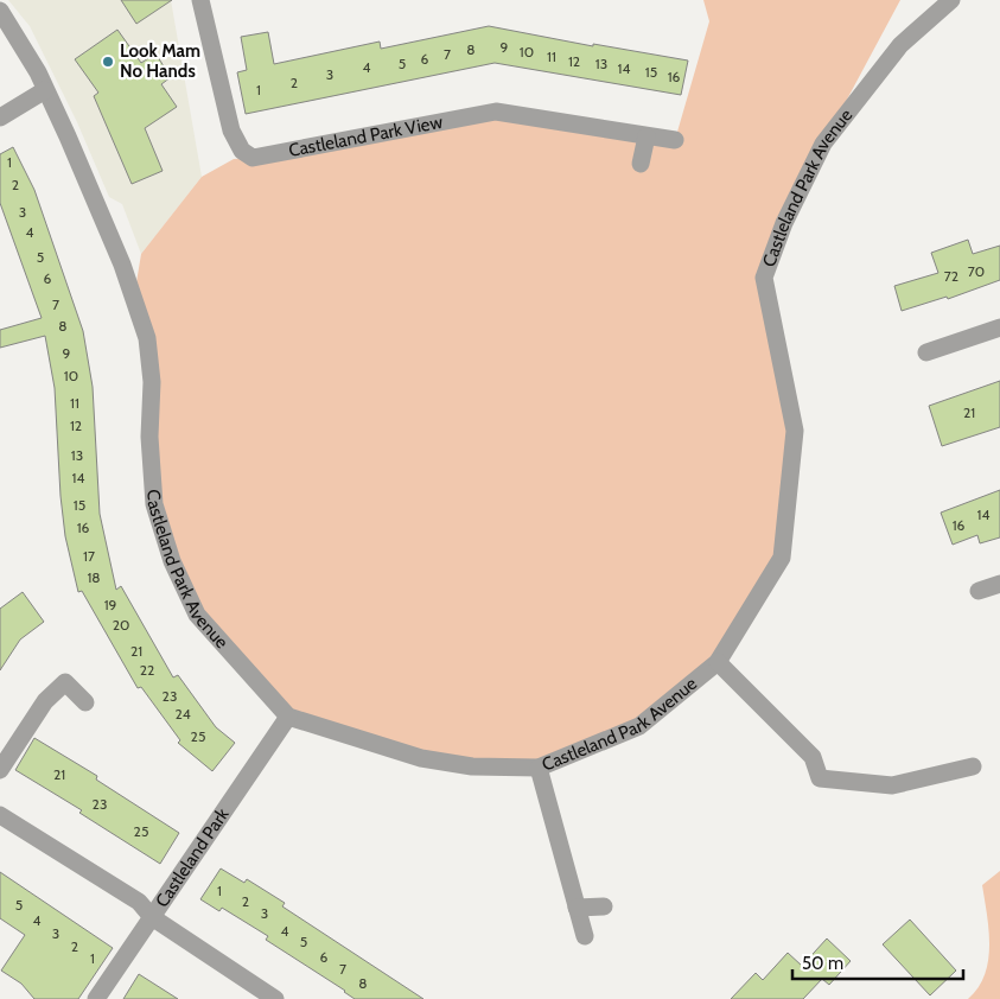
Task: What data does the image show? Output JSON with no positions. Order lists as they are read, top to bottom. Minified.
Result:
{"streets":{"street":["Castleland Park View","Castleland Park Avenue","Castleland Park"]},"crossings":[["Castleland Park Avenue","Castleland Park"]],"places":["Look Mam No Hands"],"house_numbers":["9","8","10","7","11","6","12","5","13","4","14","15","3","16","2","1","1","2","3","4","5","70","72","6","7","8","9","10","11","21","12","13","14","15","14","16","16","17","18","19","20","21","22","23","24","25","21","23","25","1","2","5","3","4","4","3","5","2","6","1","7","8"],"scale_bar":"50 m"}
